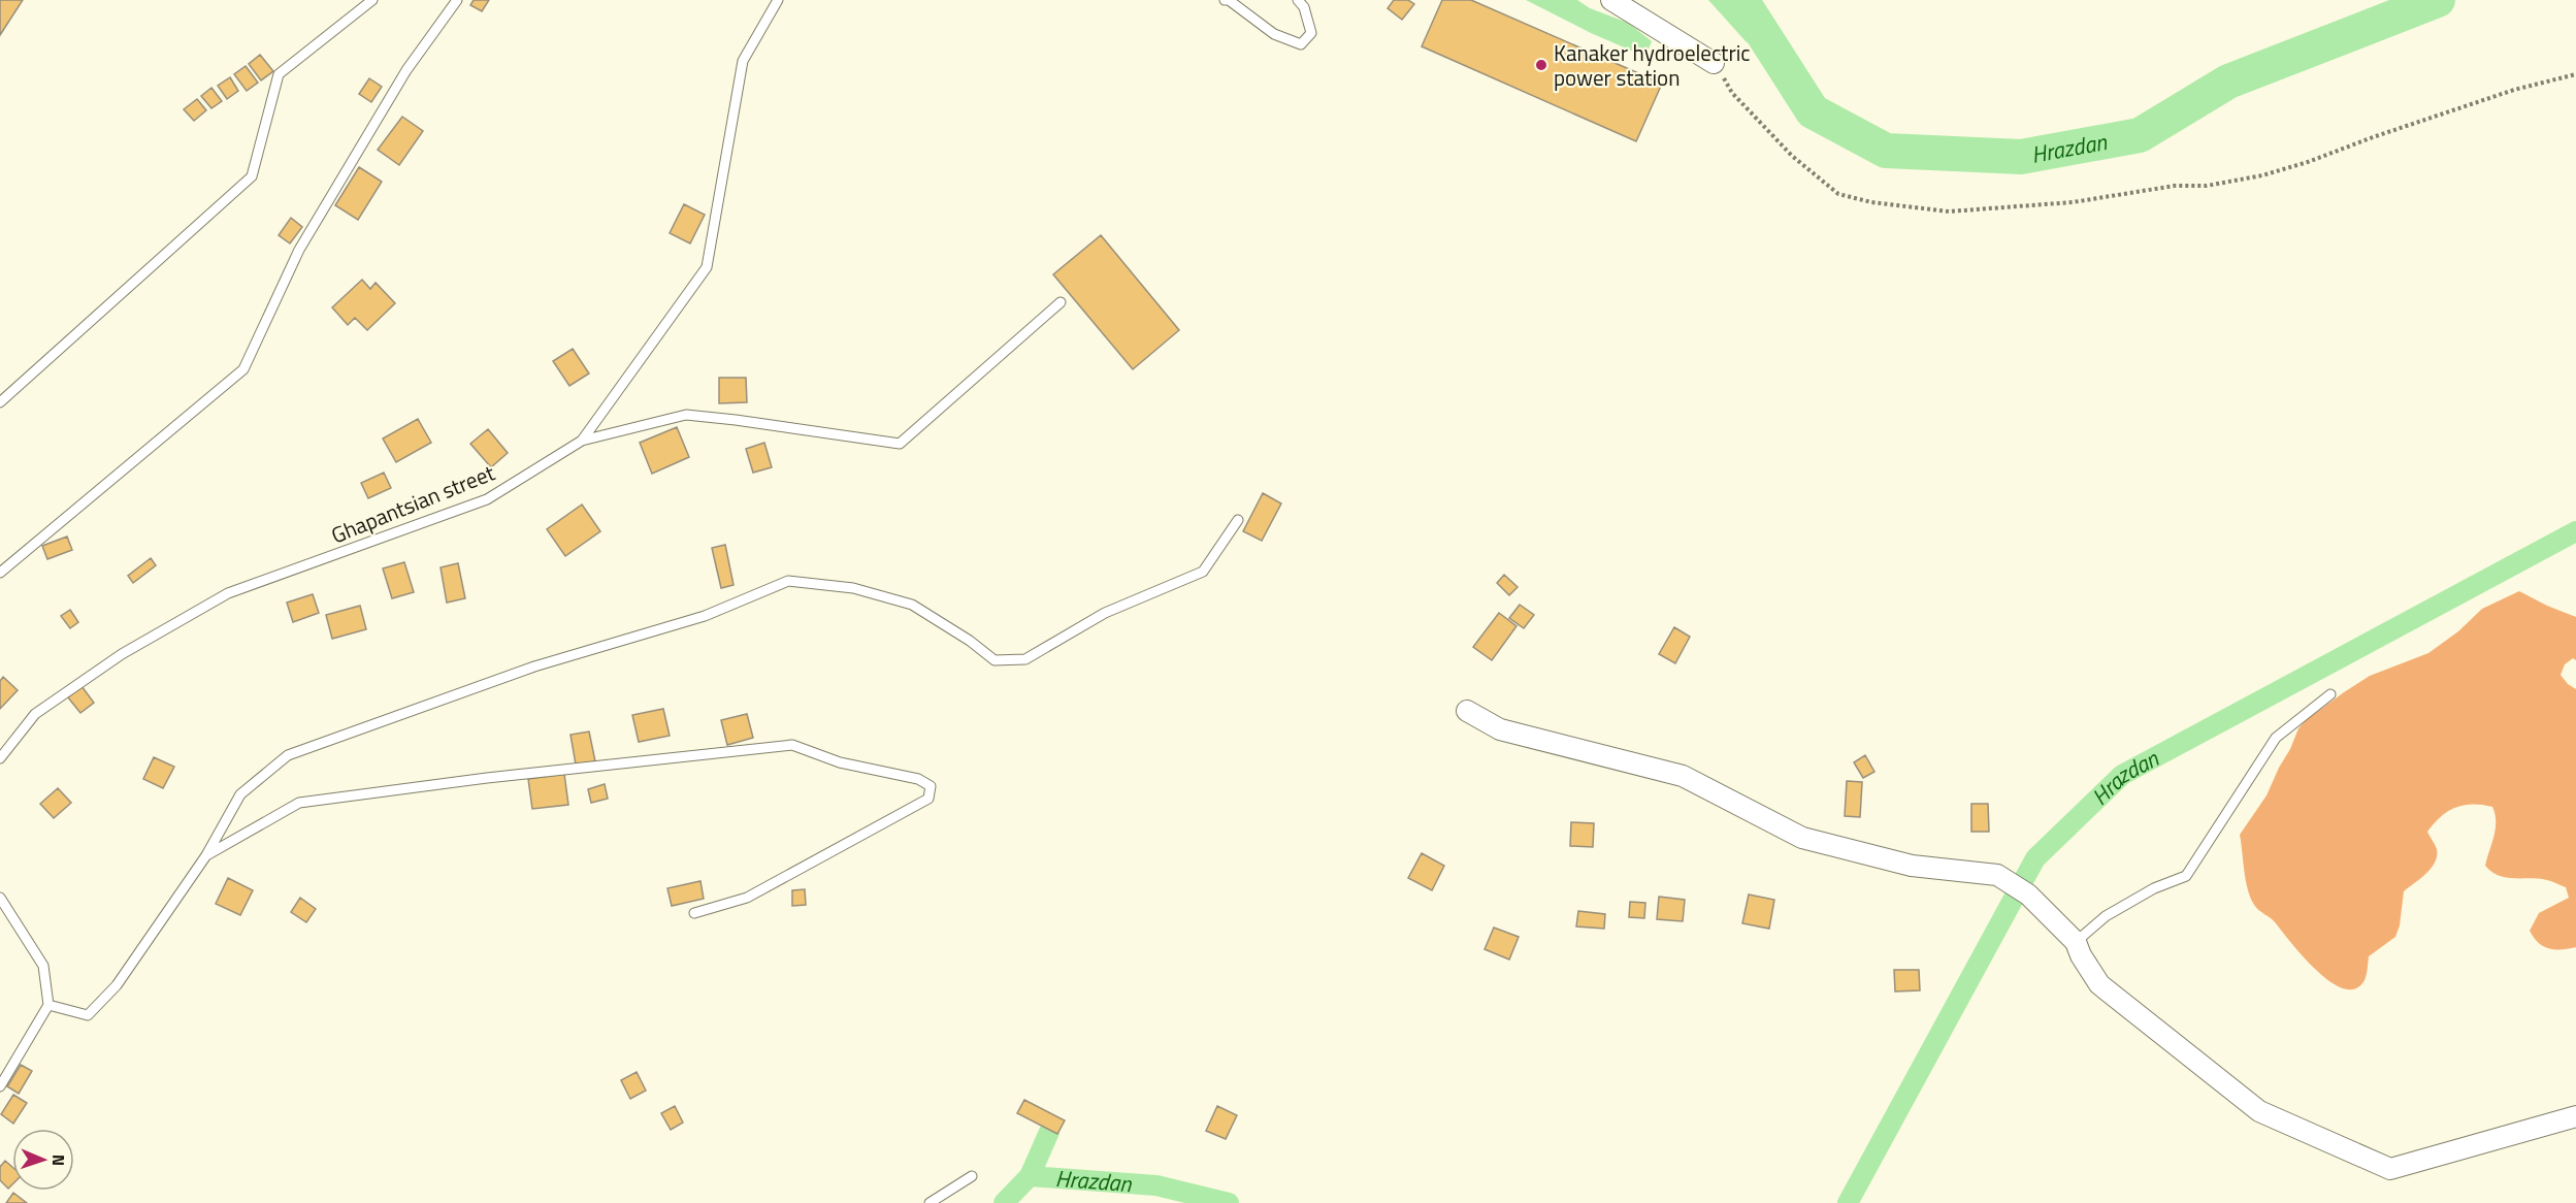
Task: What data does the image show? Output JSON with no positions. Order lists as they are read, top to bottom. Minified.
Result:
{"streets":{"lane":["Ghapantsian street"]},"water":["Hrazdan"],"places":["Kanaker hydroelectric power station"],"north":"right"}
